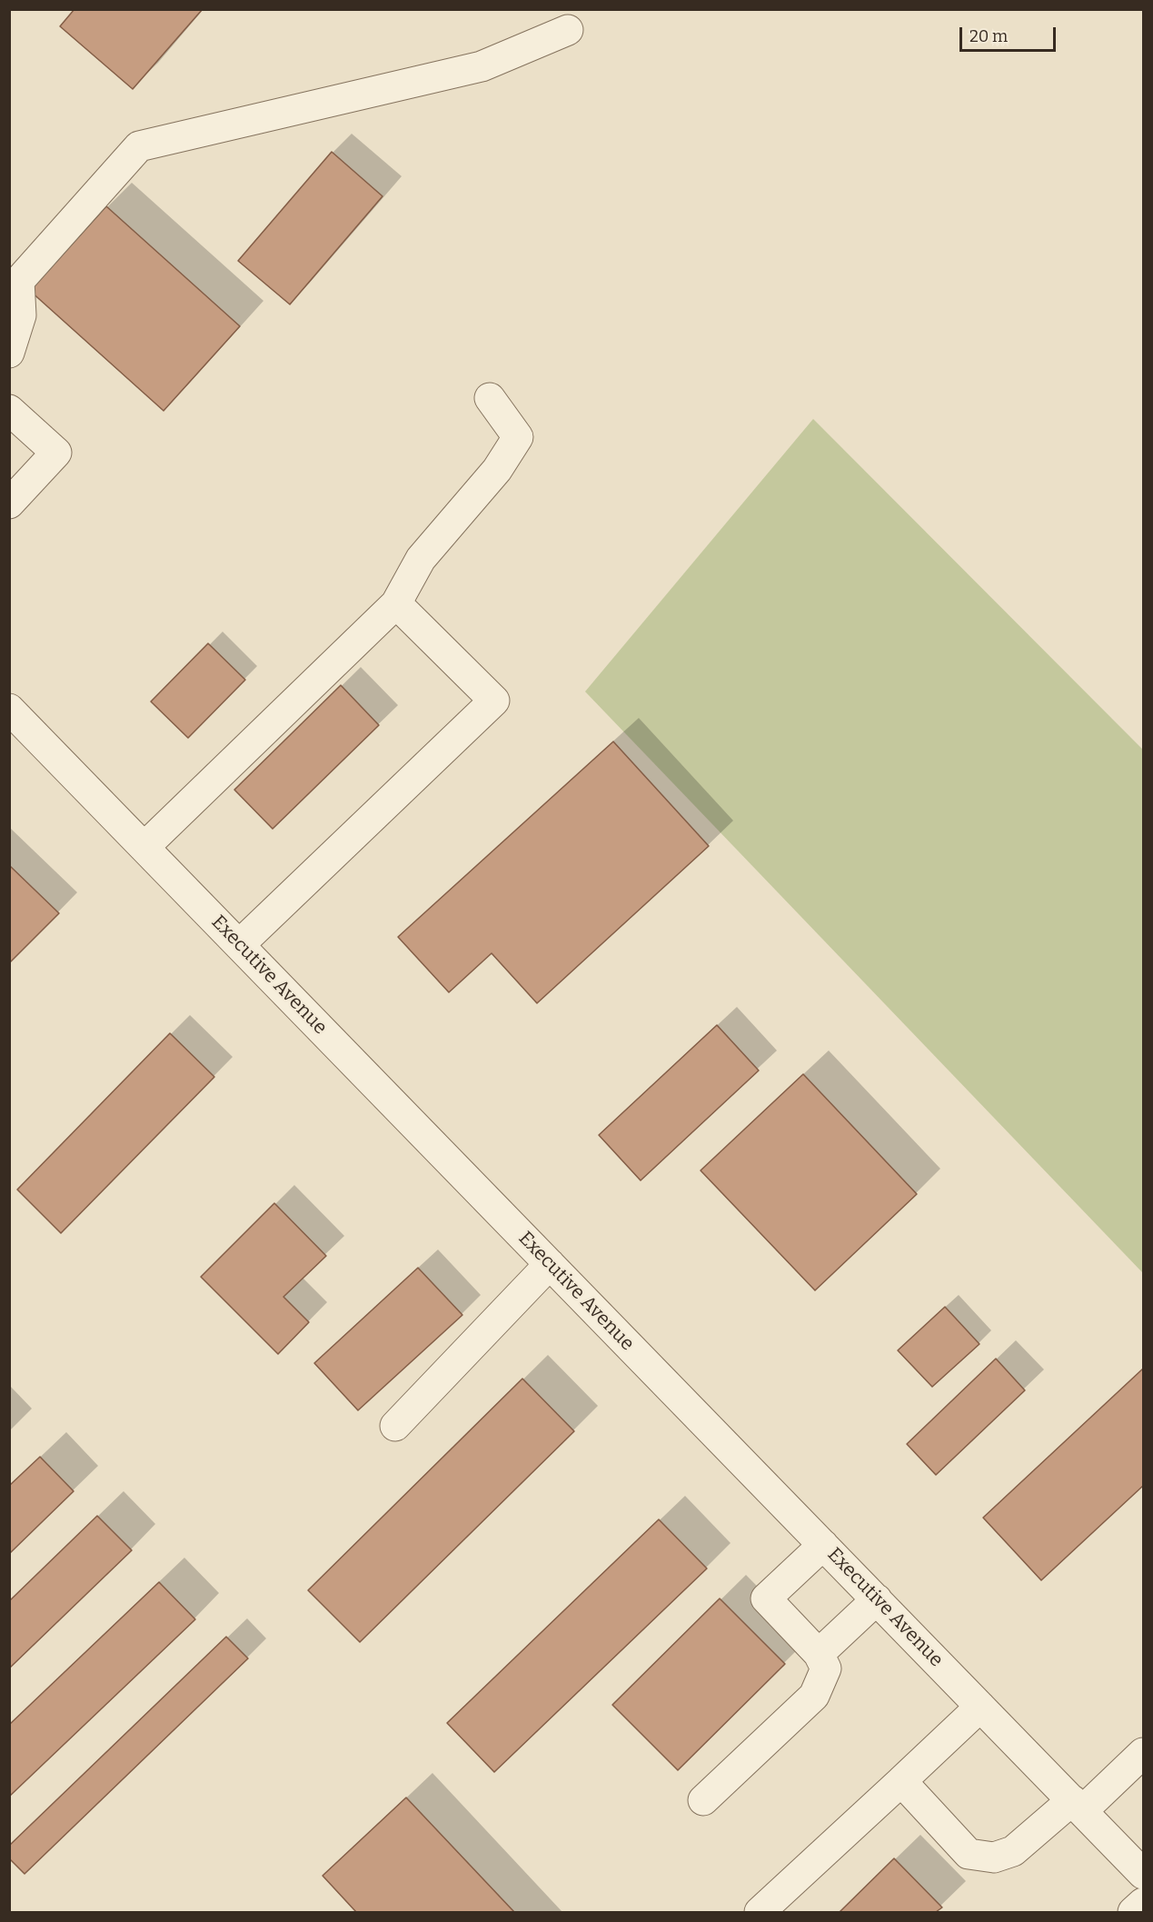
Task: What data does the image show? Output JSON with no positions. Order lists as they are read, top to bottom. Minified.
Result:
{"streets":{"street":["Executive Avenue"]},"scale_bar":"20 m"}
